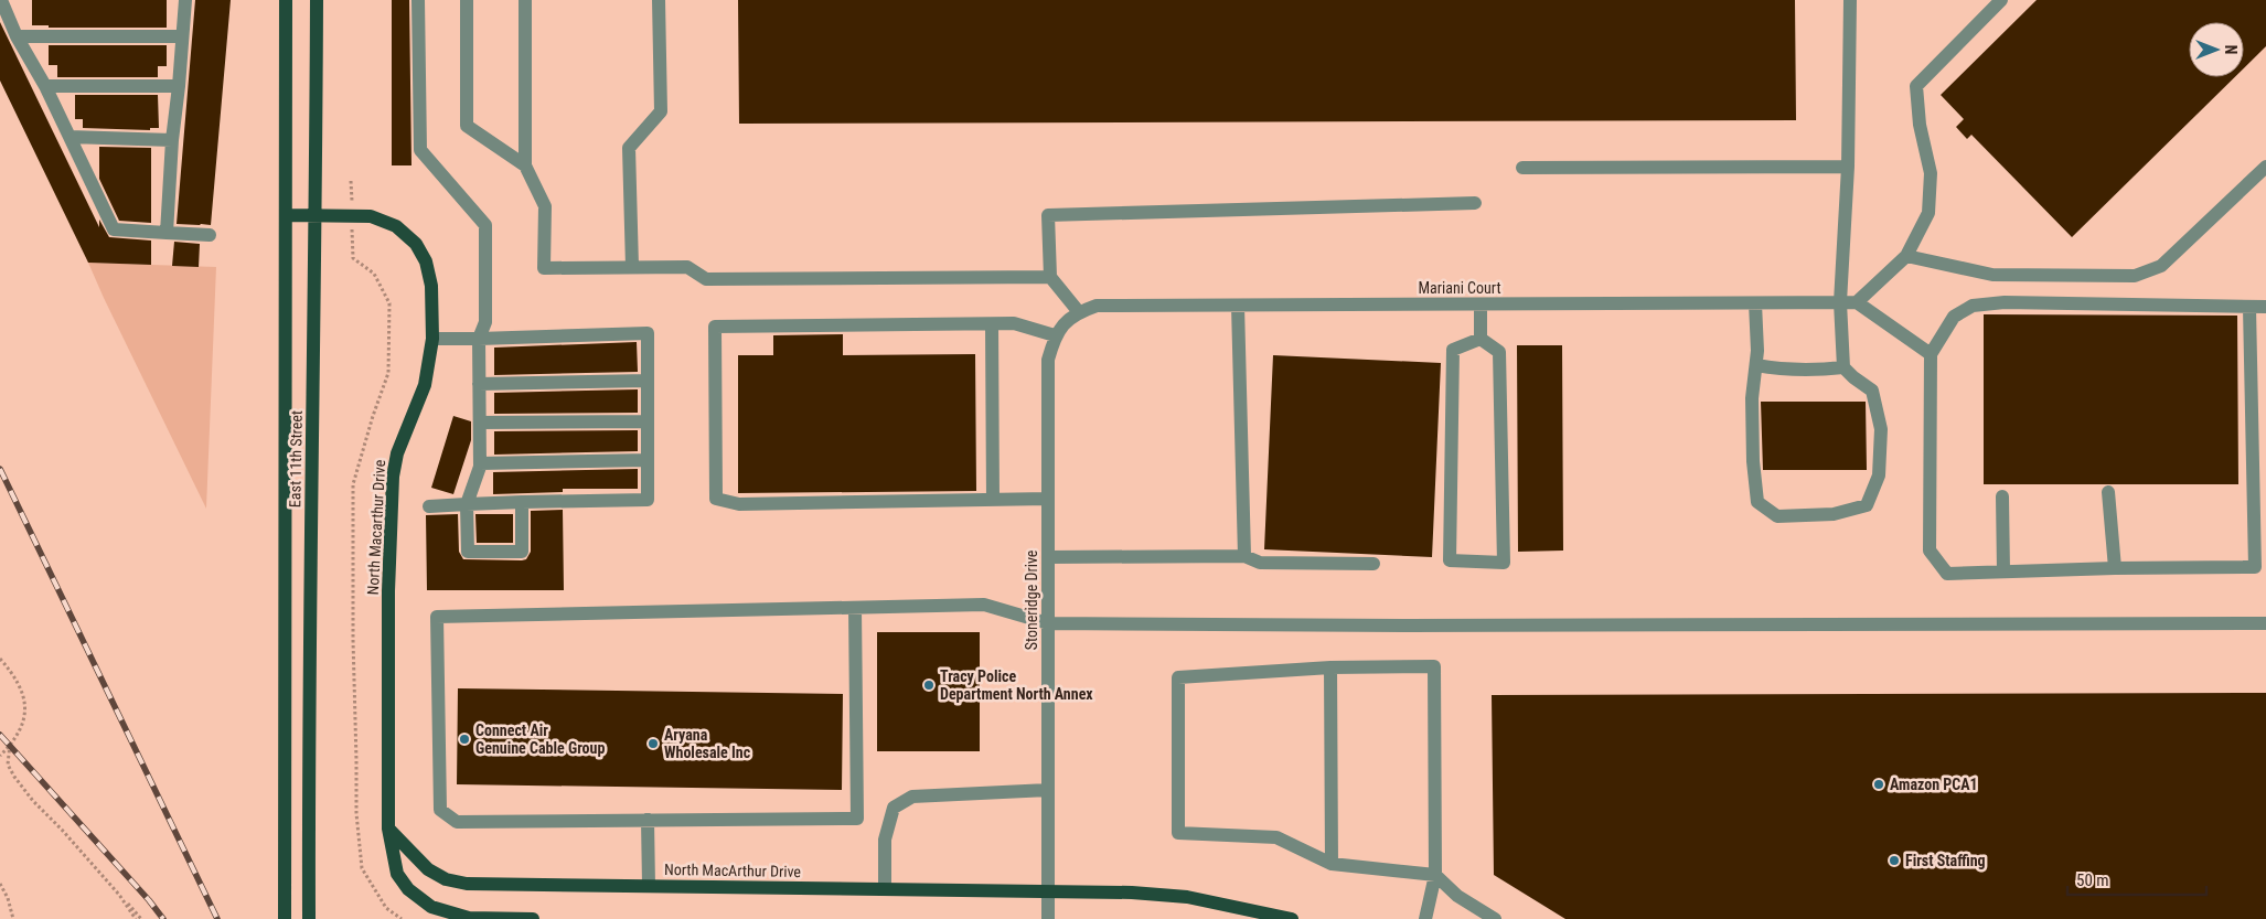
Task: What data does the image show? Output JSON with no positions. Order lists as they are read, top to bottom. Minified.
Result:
{"streets":{"main road":["East 11th Street","North Macarthur Drive","North MacArthur Drive"],"street":["Mariani Court","Stoneridge Drive"]},"crossings":[["Mariani Court","Stoneridge Drive"],["East 11th Street","North Macarthur Drive"],["North Macarthur Drive","North MacArthur Drive"],["Stoneridge Drive","North MacArthur Drive"]],"places":["Tracy Police Department North Annex","Connect Air Genuine Cable Group","Aryana Wholesale Inc","Amazon PCA1","First Staffing"],"scale_bar":"50 m","north":"right"}
